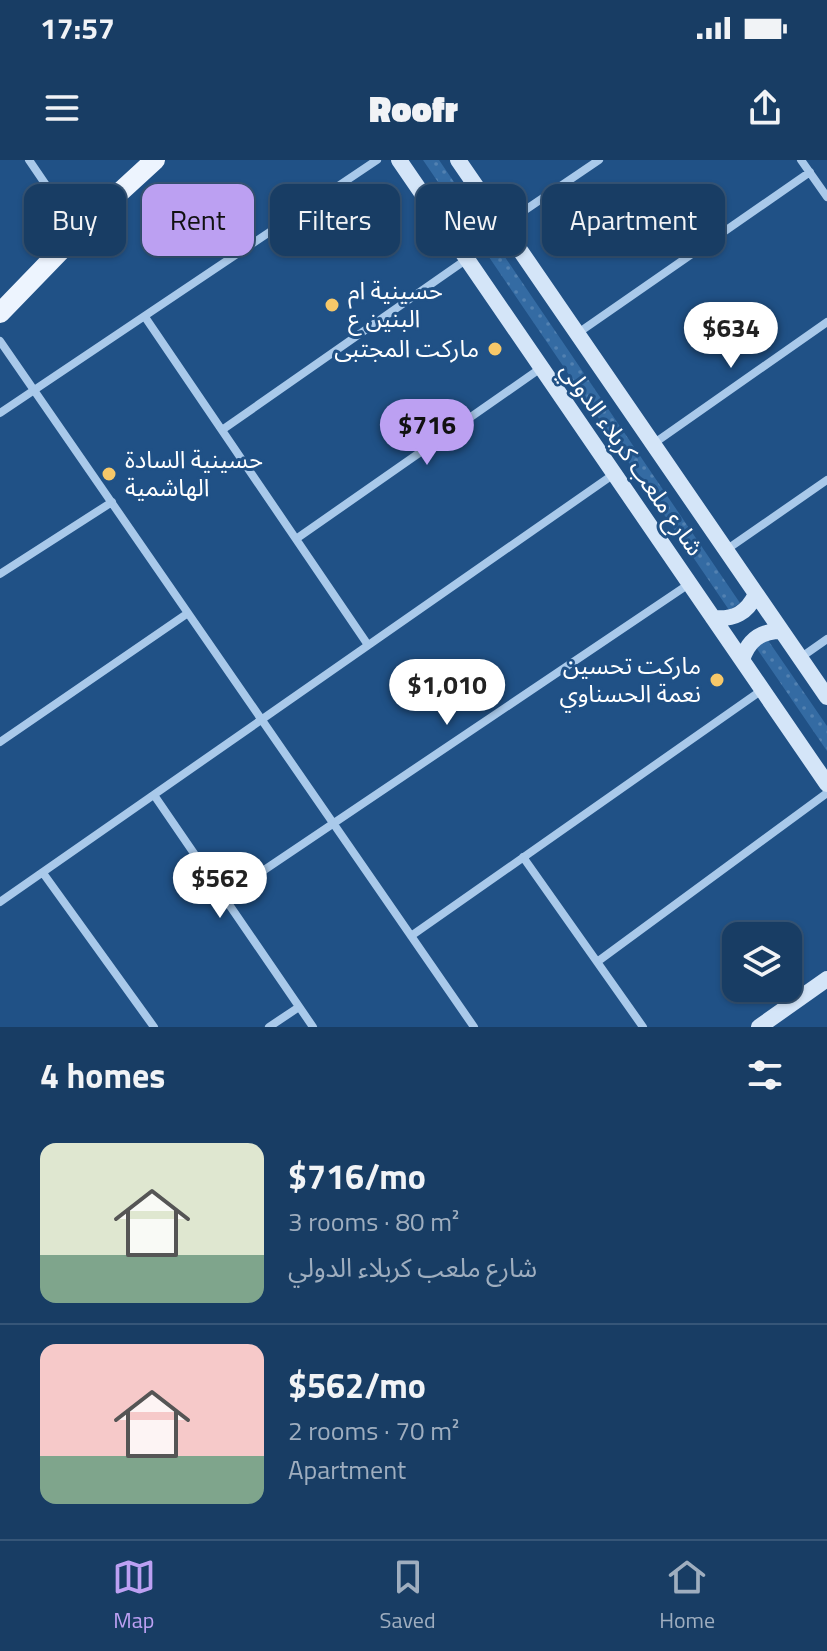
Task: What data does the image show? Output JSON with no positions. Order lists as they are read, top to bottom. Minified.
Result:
{"streets":{"main road":["شارع ملعب كربلاء الدولي"]},"places":["حسينية ام البنين ع","ماركت المجتبى","حسينية السادة الهاشمية","ماركت تحسين نعمة الحسناوي"],"page":{"status":"17:57","header":"Roofr","chip":["Buy","Rent","Filters","New","Apartment"],"price":["$634","$716","$1,010","$562"],"heading":"4 homes","list":[{"name":"$716/mo","note":"3 rooms · 80 m² · شارع ملعب كربلاء الدولي"},{"name":"$562/mo","note":"2 rooms · 70 m² · Apartment"}],"tabs":["Map","Saved","Home"]}}
